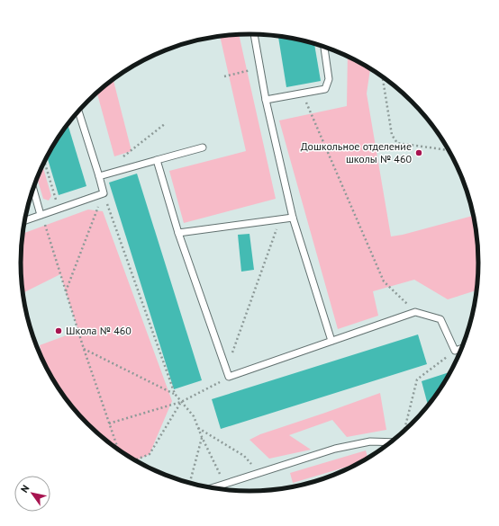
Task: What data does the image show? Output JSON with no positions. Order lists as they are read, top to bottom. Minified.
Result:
{"places":["Дошкольное отделение школы № 460","Школа № 460"],"north":"top left"}
